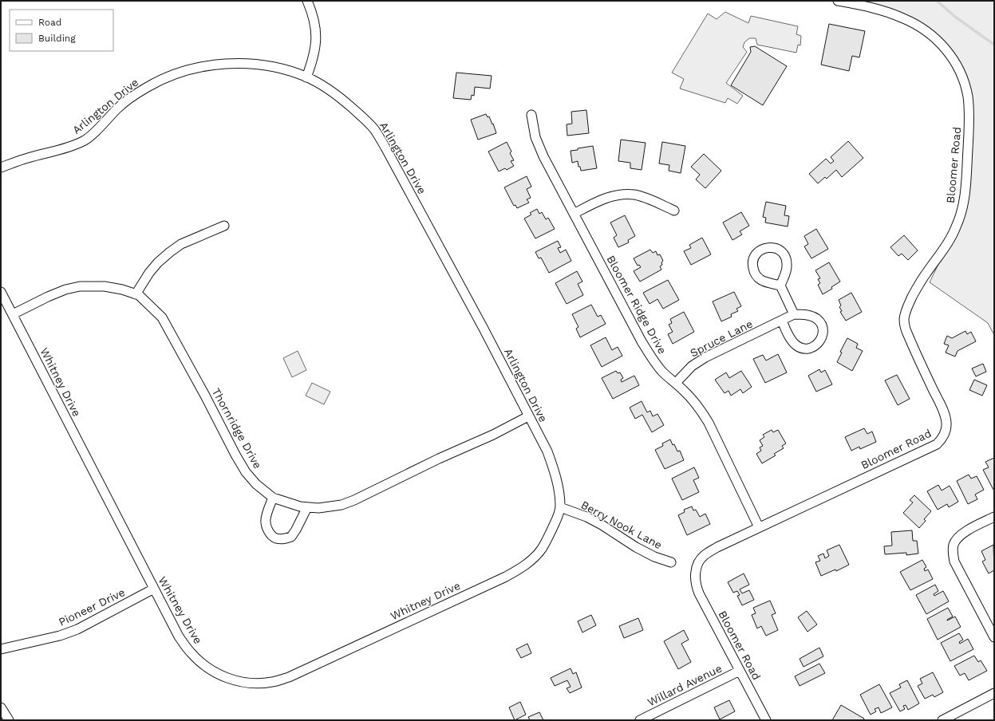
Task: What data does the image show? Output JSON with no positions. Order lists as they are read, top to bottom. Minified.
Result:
{"streets":{"street":["Arlington Drive","Bloomer Road","Bloomer Ridge Drive","Spruce Lane","Whitney Drive","Thornridge Drive","Berry Nook Lane","Pioneer Drive","Willard Avenue"]},"crossings":[["Arlington Drive","Whitney Drive"],["Arlington Drive","Thornridge Drive"],["Arlington Drive","Berry Nook Lane"],["Bloomer Road","Bloomer Ridge Drive"],["Bloomer Road","Willard Avenue"],["Bloomer Ridge Drive","Spruce Lane"],["Whitney Drive","Thornridge Drive"],["Whitney Drive","Berry Nook Lane"],["Whitney Drive","Pioneer Drive"]],"legend":["Road","Building"]}
